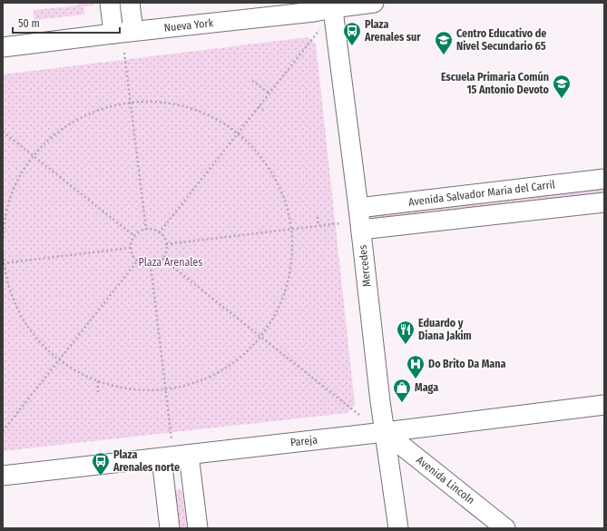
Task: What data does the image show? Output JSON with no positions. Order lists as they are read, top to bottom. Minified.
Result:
{"streets":{"street":["Nueva York","Avenida Salvador María del Carril","Mercedes","Pareja","Avenida Lincoln"]},"crossings":[["Nueva York","Mercedes"],["Avenida Salvador María del Carril","Mercedes"],["Mercedes","Pareja"],["Mercedes","Avenida Lincoln"],["Pareja","Avenida Lincoln"]],"parks":["Plaza Arenales"],"places":{"bus stop":["Plaza Arenales sur","Plaza Arenales norte"],"school or university":["Centro Educativo de Nivel Secundario 65","Escuela Primaria Común 15 Antonio Devoto"],"restaurant":["Eduardo y Diana Jakim"],"hospital":["Do Brito Da Mana"],"shop":["Maga"]},"scale_bar":"50 m"}
